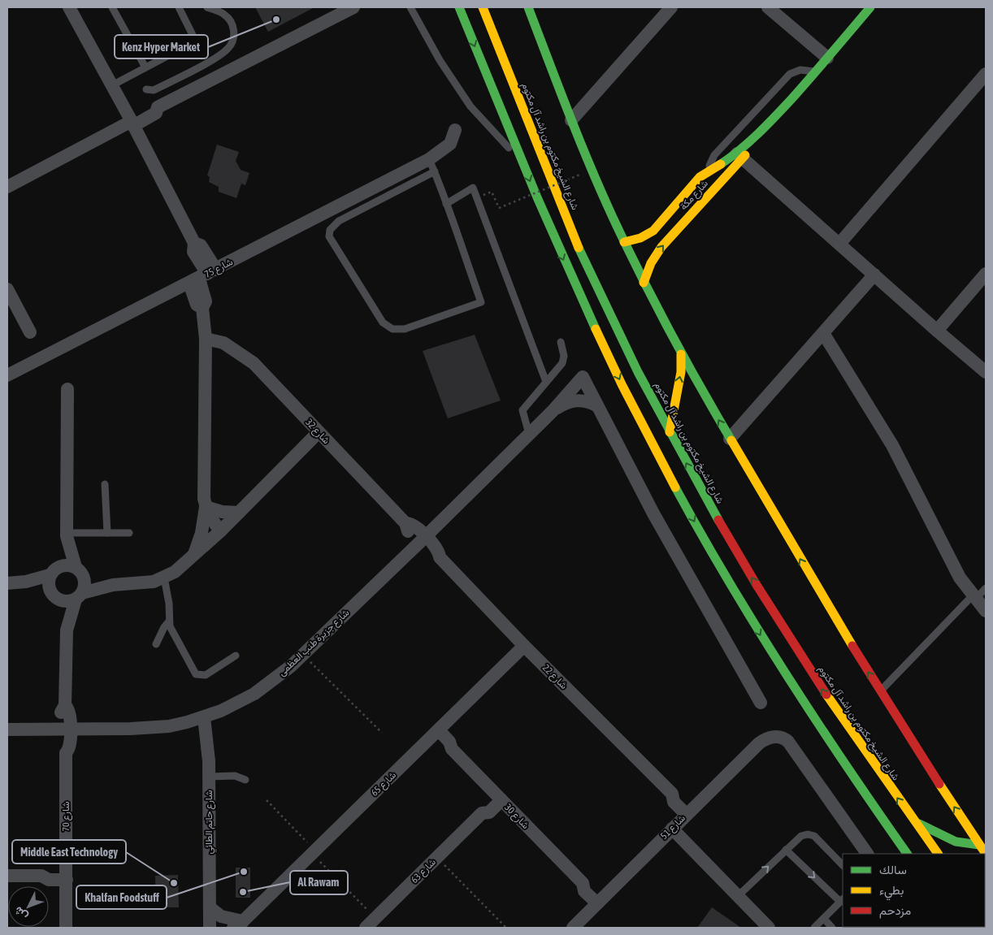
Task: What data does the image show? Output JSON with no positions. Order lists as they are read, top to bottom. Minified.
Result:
{"streets":{"main road":["شارع الشيخ مكتوم بن راشد آل مكتوم","شارع مكة"],"street":["شارع 75","شارع 32","شارع جزيرة طنب العظمى","شارع 22","شارع 65","شارع 70","شارع 30","شارع حاتم الطائي","شارع 51","شارع 63"]},"crossings":[["شارع 32","شارع جزيرة طنب العظمى"],["شارع 32","شارع 22"],["شارع جزيرة طنب العظمى","شارع 22"],["شارع جزيرة طنب العظمى","شارع 70"],["شارع جزيرة طنب العظمى","شارع حاتم الطائي"],["شارع 22","شارع 65"],["شارع 22","شارع 51"],["شارع 65","شارع 30"],["شارع 65","شارع حاتم الطائي"],["شارع 30","شارع 51"],["شارع 30","شارع 63"]],"places":["Kenz Hyper Market","Khalfan Foodstuff","Middle East Technology","Al Rawam"],"legend":["سالك","بطيء","مزدحم"],"north":"bottom left"}
